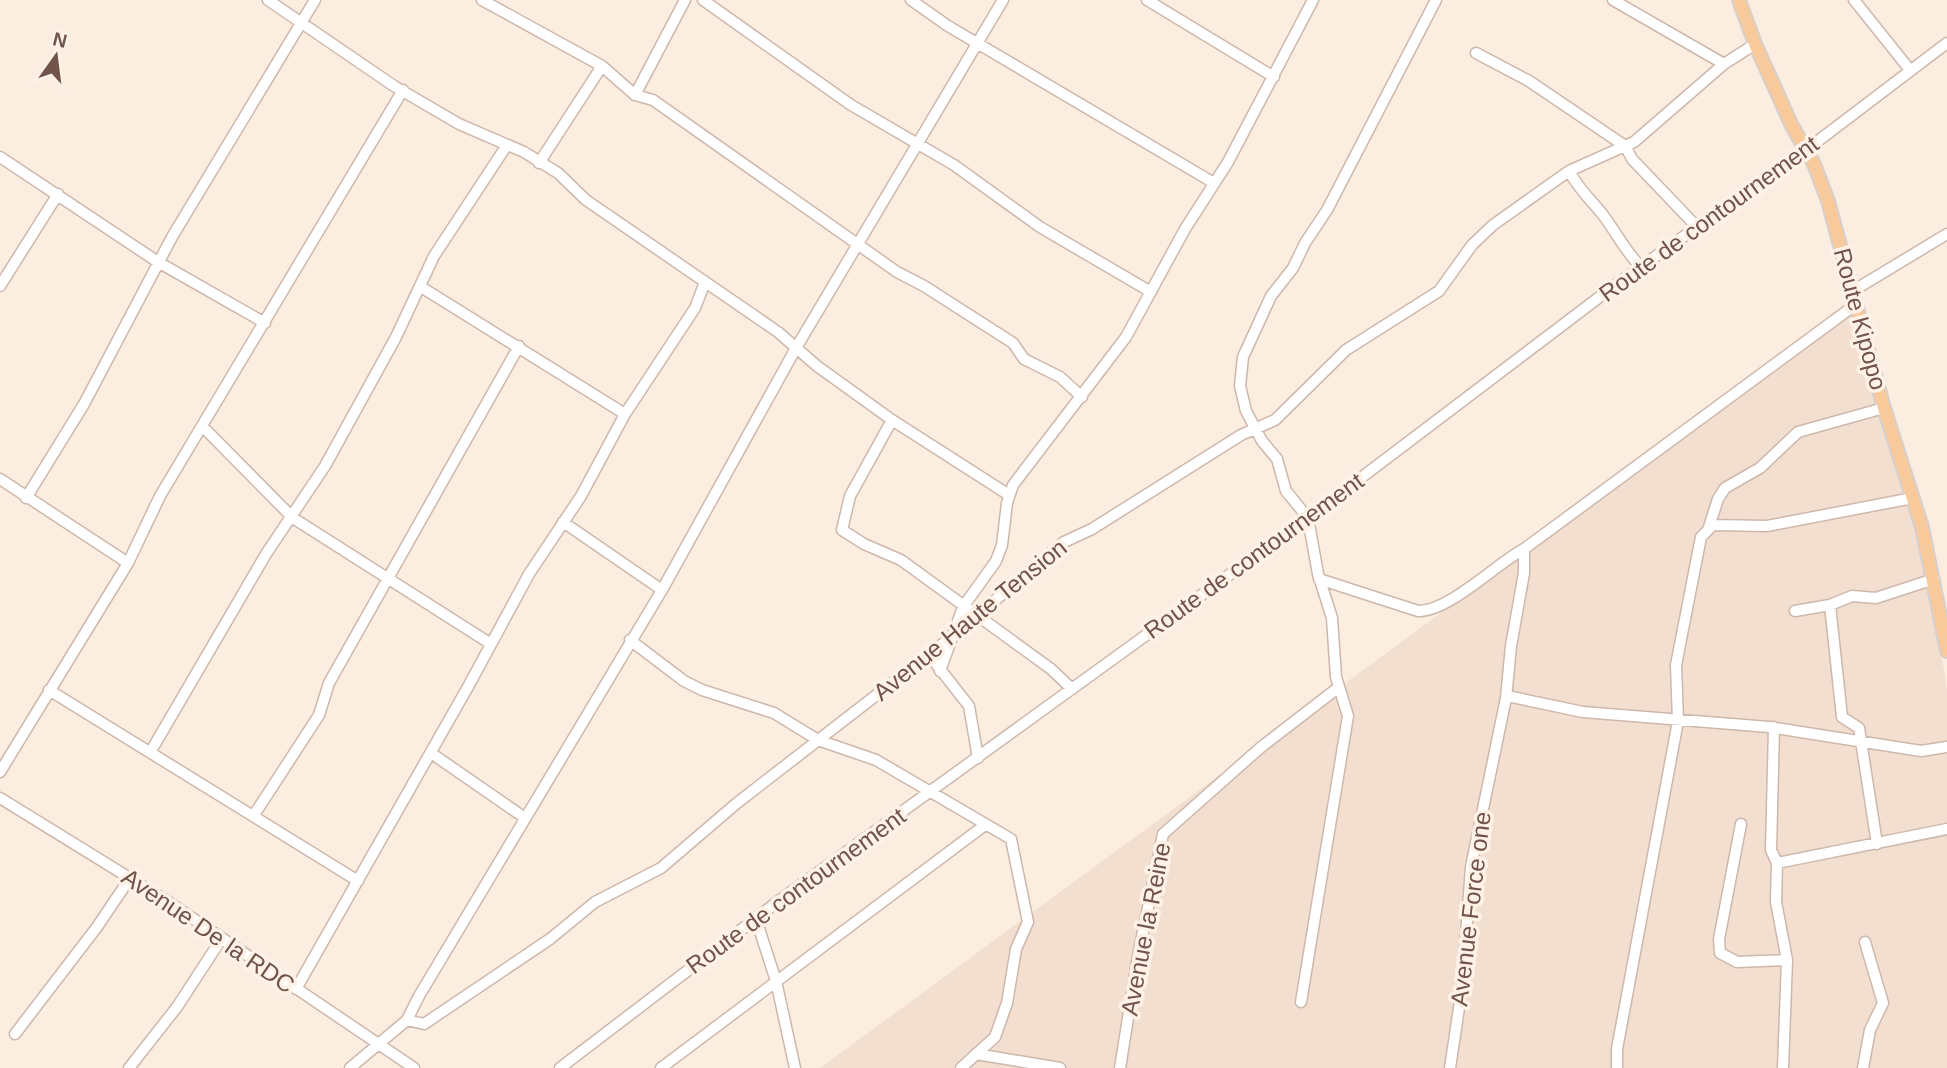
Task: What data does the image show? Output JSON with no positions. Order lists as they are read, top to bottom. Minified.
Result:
{"streets":{"main road":["Route Kipopo"],"street":["Route de contournement","Avenue Haute Tension","Avenue Force one","Avenue la Reine","Avenue De la RDC"]},"crossings":[["Route de contournement","Route Kipopo"],["Route Kipopo","Avenue Haute Tension"]],"north":"top"}
